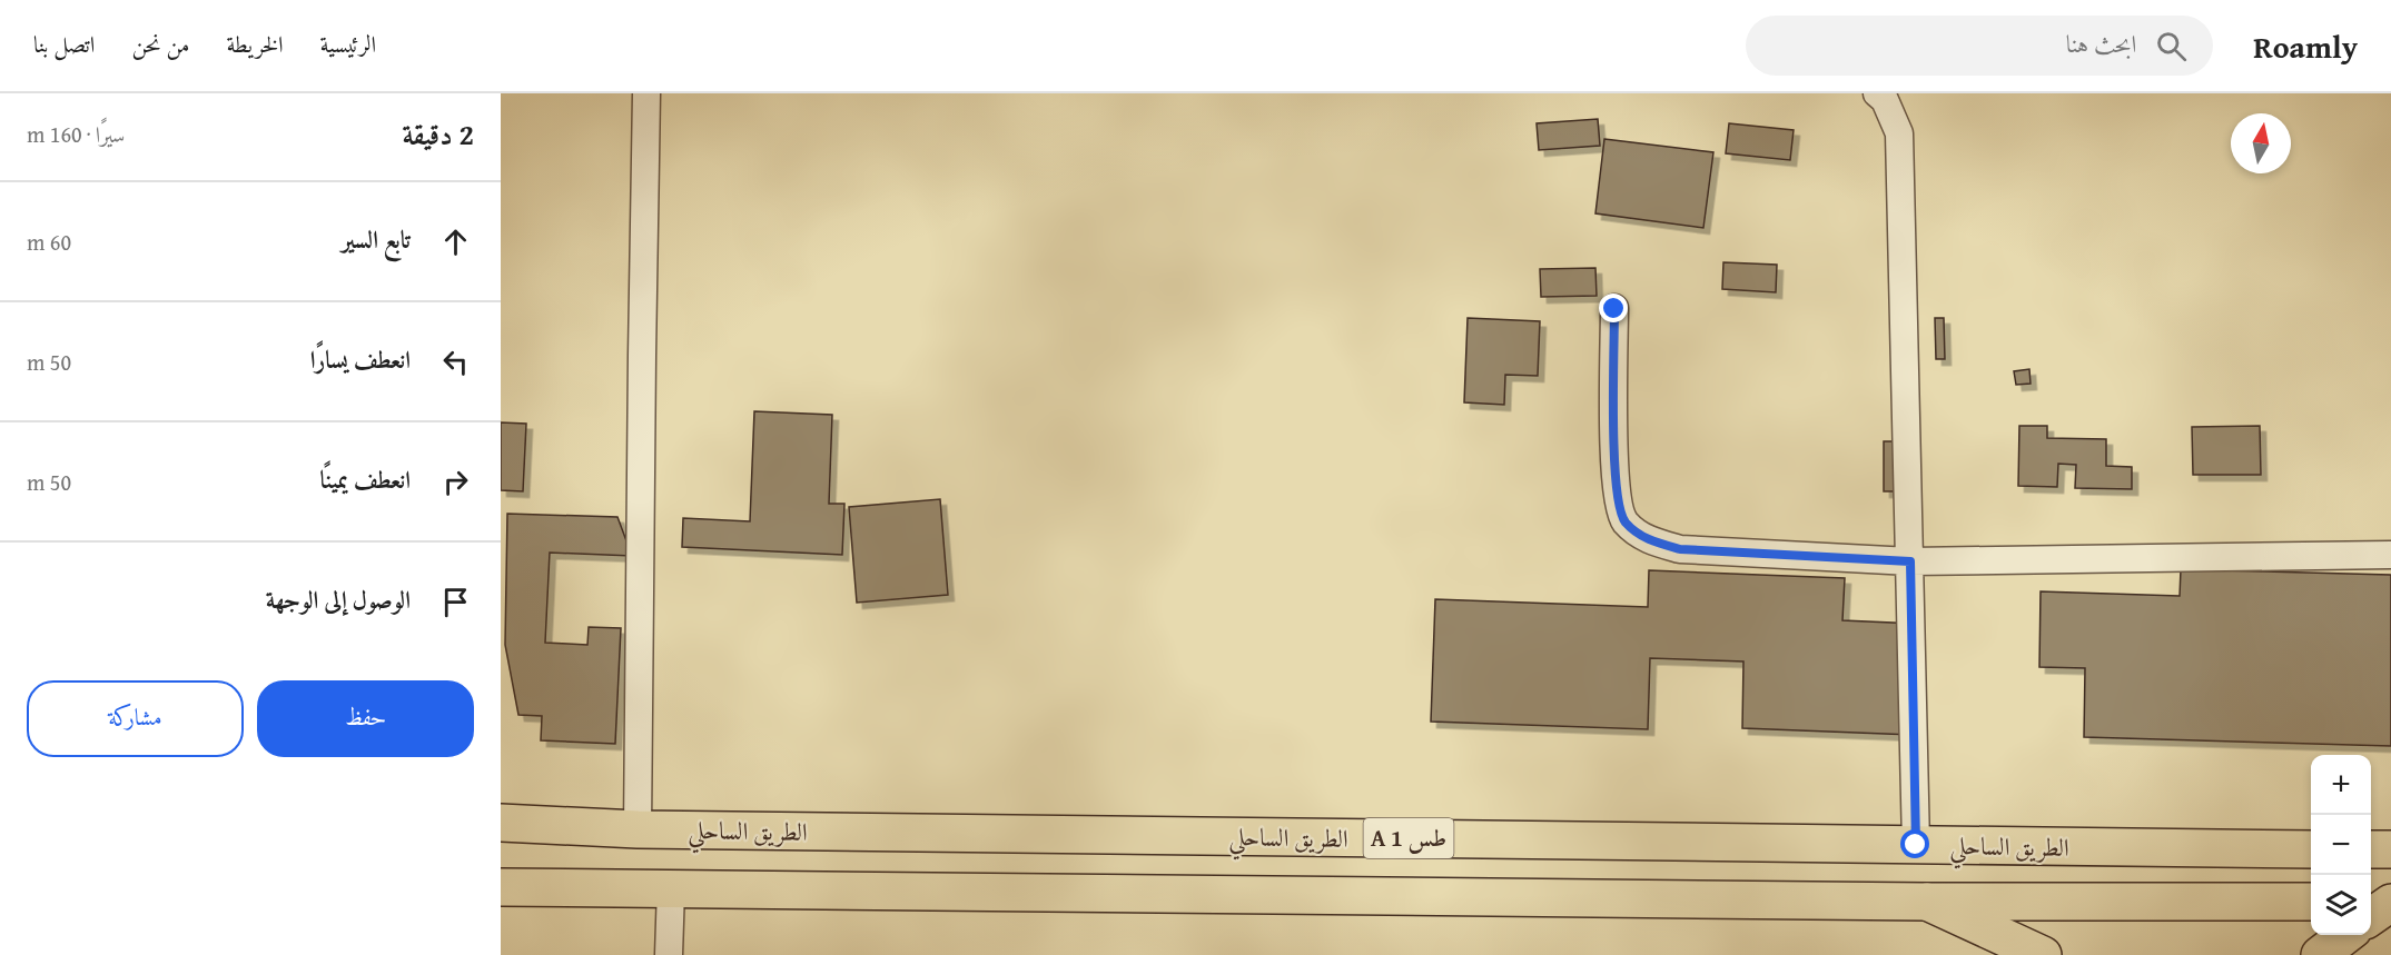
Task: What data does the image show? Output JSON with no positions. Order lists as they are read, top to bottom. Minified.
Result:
{"streets":{"main road":["الطريق الساحلي","A 1 طس"]},"north":"top","page":{"header":"Roamly","search":"ابحث هنا","nav":["الرئيسية","الخريطة","من نحن","اتصل بنا"],"heading":["2 دقيقة","سيرًا · 160 m"],"list":[["تابع السير","60 m"],["انعطف يسارًا","50 m"],["انعطف يمينًا","50 m"],"الوصول إلى الوجهة"],"buttons":["حفظ","مشاركة"],"map_buttons":["+","−"]}}
